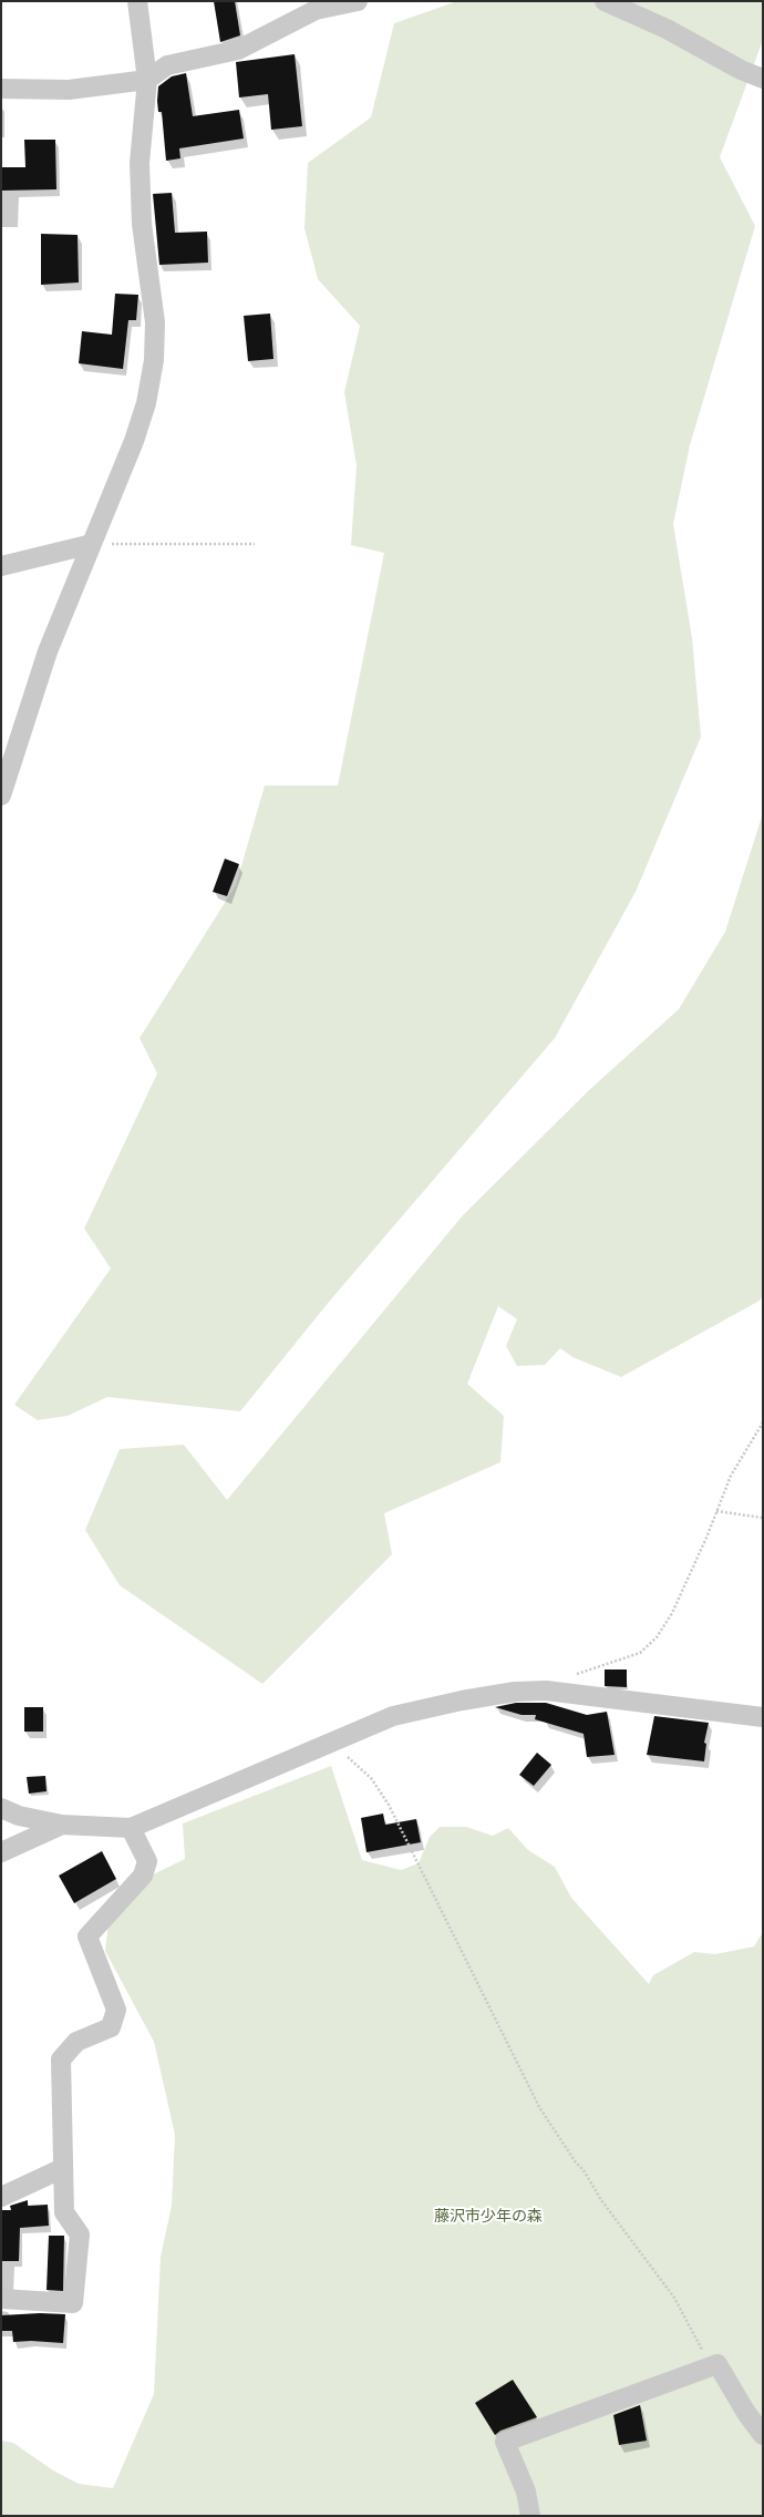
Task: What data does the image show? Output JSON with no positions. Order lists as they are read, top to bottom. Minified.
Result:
{"parks":["藤沢市少年の森"]}
